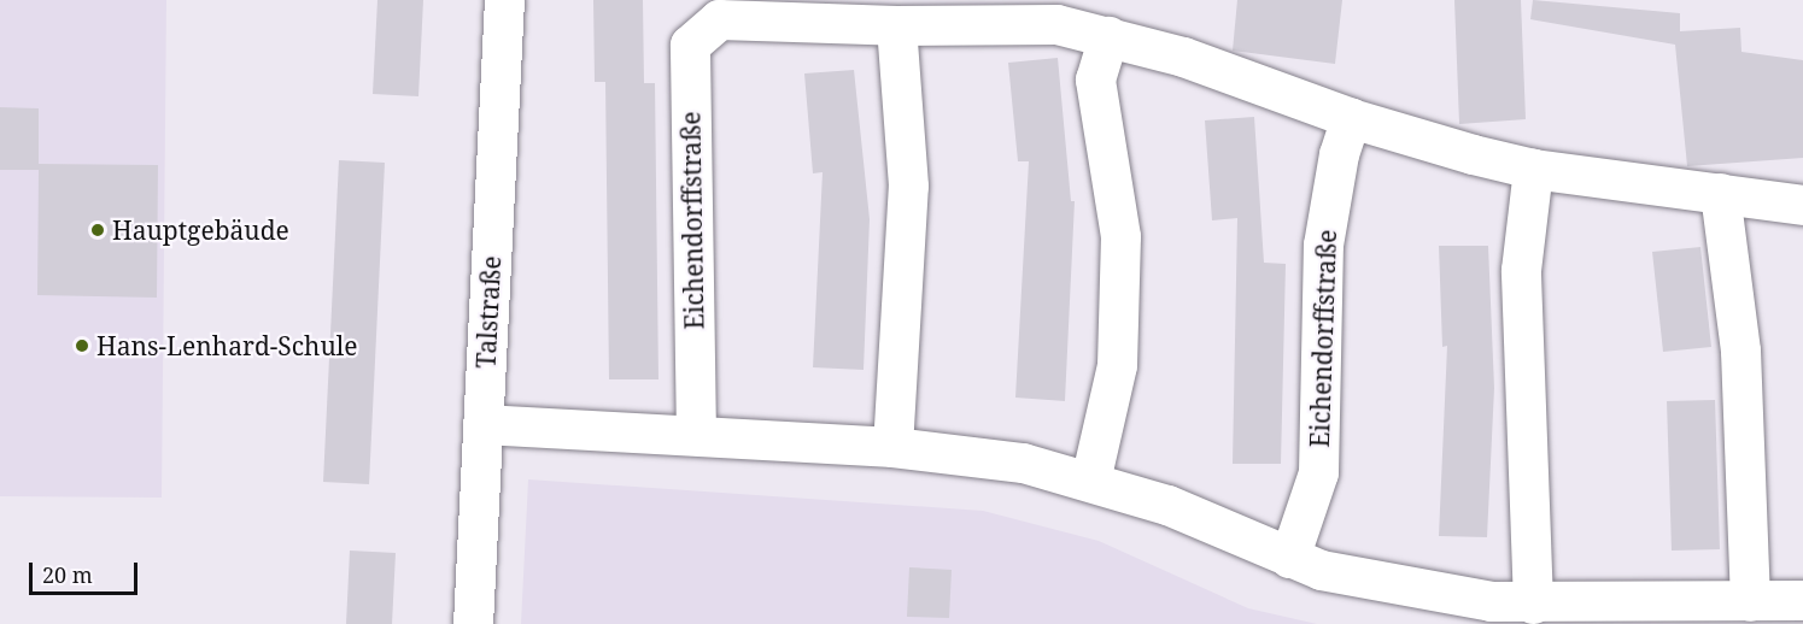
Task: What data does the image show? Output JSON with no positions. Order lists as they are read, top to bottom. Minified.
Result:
{"streets":{"street":["Eichendorffstraße","Talstraße"]},"places":["Hauptgebäude","Hans-Lenhard-Schule"],"scale_bar":"20 m"}
